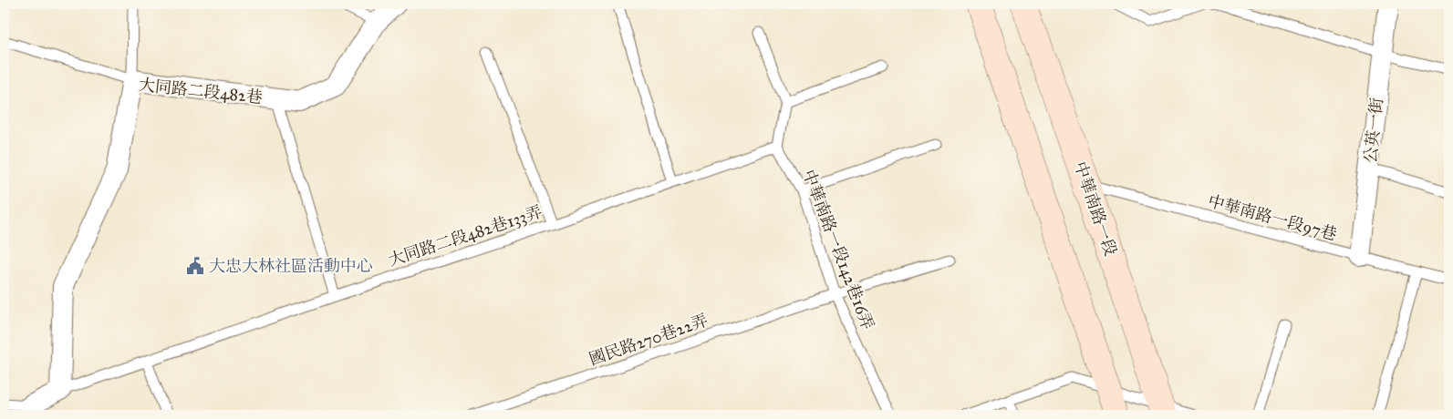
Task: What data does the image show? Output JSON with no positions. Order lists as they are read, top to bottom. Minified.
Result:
{"streets":{"street":["大同路二段482巷","公英一街","中華南路一段"],"lane":["中華南路一段97巷","大同路二段482巷133弄","中華南路一段142巷16弄","國民路270巷22弄"]},"crossings":[["大同路二段482巷","大同路二段482巷133弄"],["公英一街","中華南路一段97巷"],["中華南路一段","中華南路一段97巷"],["大同路二段482巷133弄","中華南路一段142巷16弄"],["中華南路一段142巷16弄","國民路270巷22弄"]],"places":{"public building":["大忠大林社區活動中心"]}}
